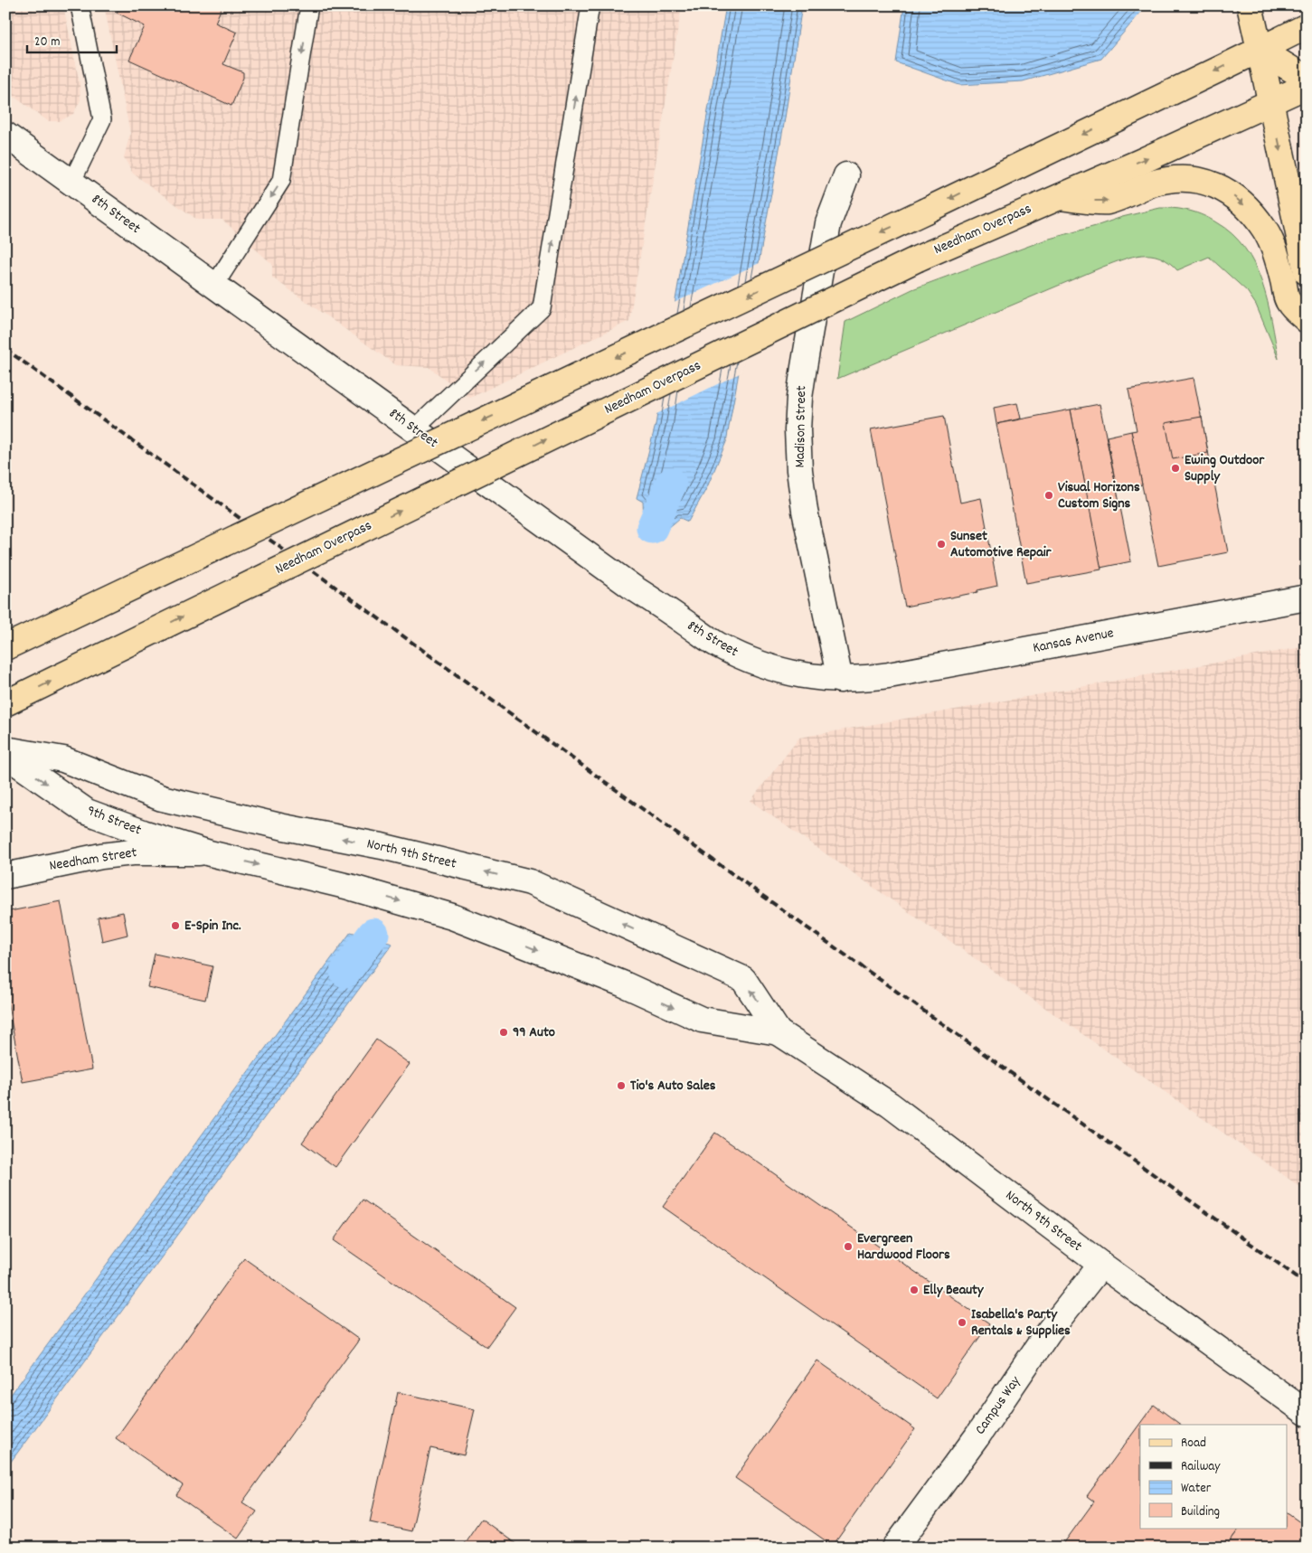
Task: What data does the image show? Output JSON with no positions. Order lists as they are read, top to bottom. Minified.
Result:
{"streets":{"main road":["Needham Overpass"],"street":["8th Street","Madison Street","Kansas Avenue","9th Street","North 9th Street","Needham Street","Campus Way"]},"crossings":[["8th Street","Madison Street"],["8th Street","Kansas Avenue"],["Madison Street","Kansas Avenue"],["9th Street","North 9th Street"],["9th Street","Needham Street"],["North 9th Street","Needham Street"],["North 9th Street","Campus Way"]],"one_way":["9th Street"],"places":["Ewing Outdoor Supply","Visual Horizons Custom Signs","Sunset Automotive Repair","E-Spin Inc.","99 Auto","Tio's Auto Sales","Evergreen Hardwood Floors","Elly Beauty","Isabella's Party Rentals & Supplies"],"legend":["Road","Railway","Water","Building"],"scale_bar":"20 m"}
